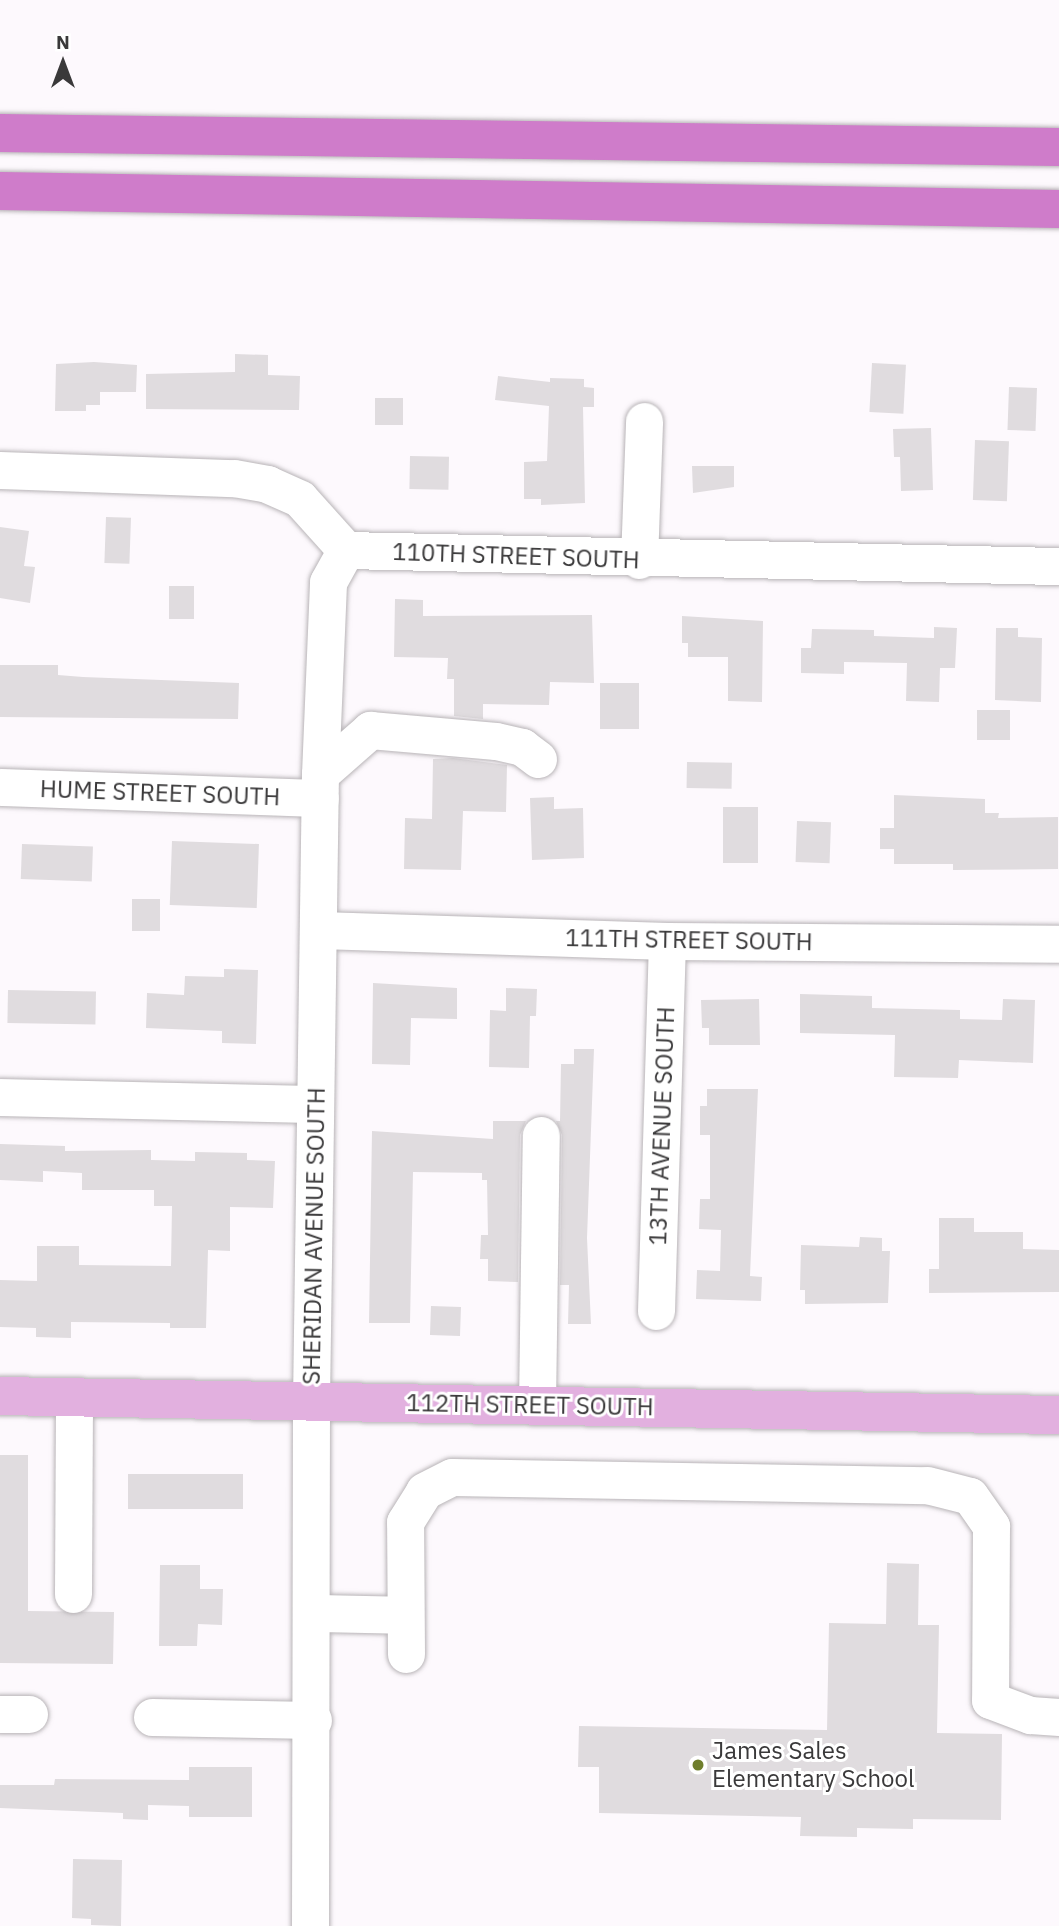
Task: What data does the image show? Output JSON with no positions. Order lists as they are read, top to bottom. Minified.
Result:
{"streets":{"main road":["112TH STREET SOUTH"],"street":["110TH STREET SOUTH","HUME STREET SOUTH","111TH STREET SOUTH","13TH AVENUE SOUTH","SHERIDAN AVENUE SOUTH"]},"crossings":[["110TH STREET SOUTH","SHERIDAN AVENUE SOUTH"],["HUME STREET SOUTH","SHERIDAN AVENUE SOUTH"],["111TH STREET SOUTH","13TH AVENUE SOUTH"],["111TH STREET SOUTH","SHERIDAN AVENUE SOUTH"],["SHERIDAN AVENUE SOUTH","112TH STREET SOUTH"]],"places":["James Sales Elementary School"],"north":"top"}
